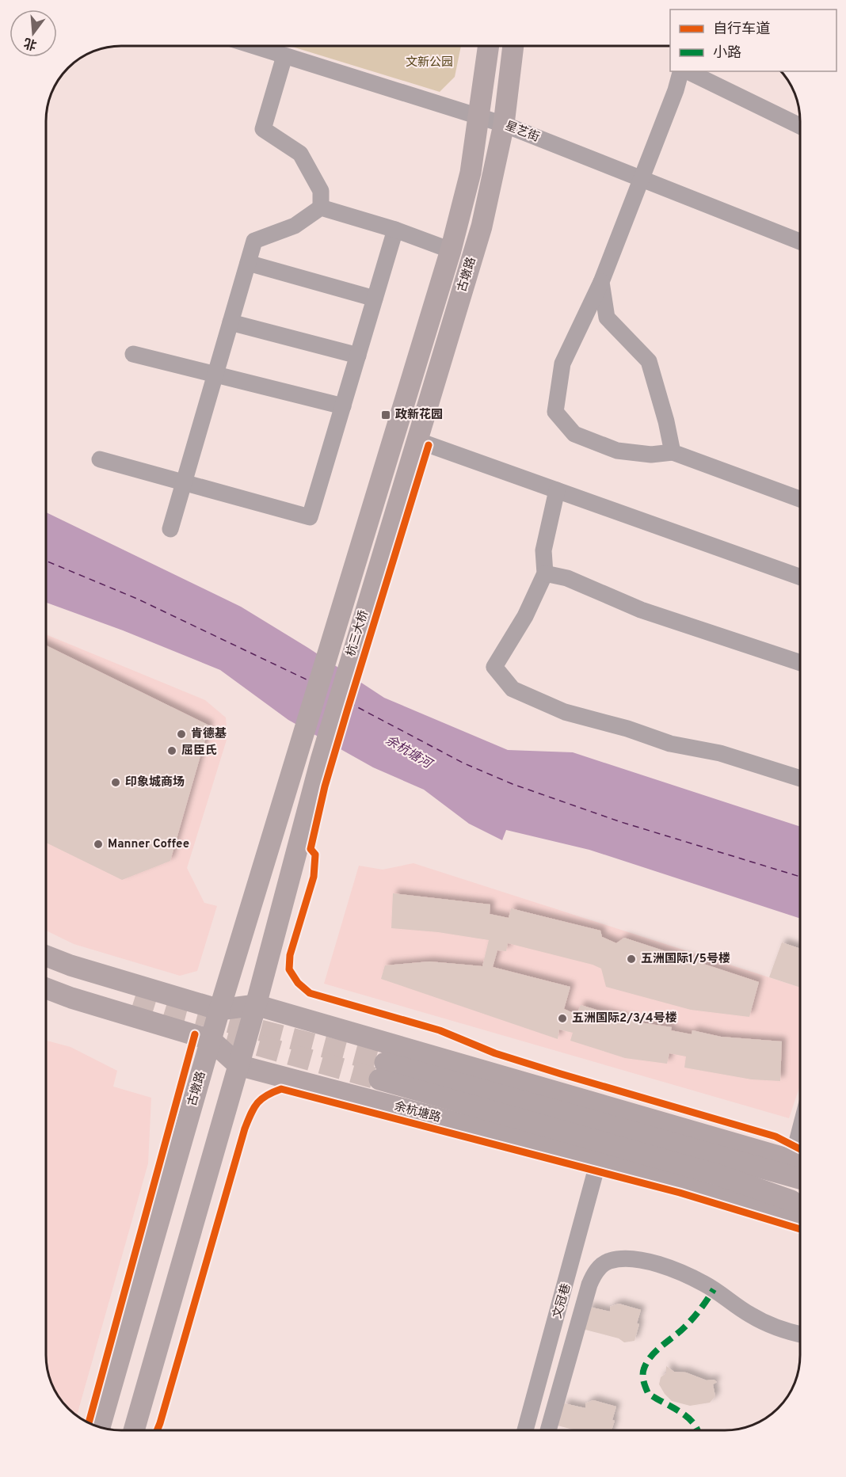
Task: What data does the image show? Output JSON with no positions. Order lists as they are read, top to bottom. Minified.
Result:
{"streets":{"main road":["古墩路","杭三大桥","余杭塘路"],"street":["星艺街","文冠巷"]},"crossings":[["星艺街","古墩路"],["古墩路","杭三大桥"],["古墩路","余杭塘路"],["余杭塘路","文冠巷"]],"water":["余杭塘河"],"parks":["文新公园"],"places":{"transit":["政新花园"],"other":["肯德基","屈臣氏","印象城商场","Manner Coffee","五洲国际1/5号楼","五洲国际2/3/4号楼"]},"legend":["自行车道","小路"],"north":"bottom"}
